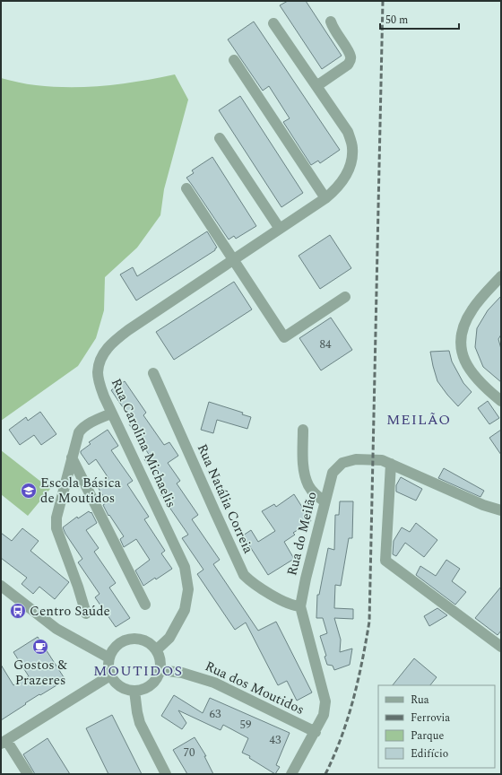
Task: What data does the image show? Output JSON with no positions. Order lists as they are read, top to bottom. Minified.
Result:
{"streets":{"street":["Rua Carolina Michaelis","Rua Natália Correia","Rua do Meilão","Rua dos Moutidos"]},"crossings":[["Rua Carolina Michaelis","Rua dos Moutidos"],["Rua Natália Correia","Rua do Meilão"],["Rua do Meilão","Rua dos Moutidos"]],"districts":["MEILÃO","MOUTIDOS"],"places":{"school or university":["Escola Básica de Moutidos"],"bus stop":["Centro Saúde"],"cafe":["Gostos & Prazeres"]},"house_numbers":["84","63","59","43","70"],"legend":["Rua","Ferrovia","Parque","Edifício"],"scale_bar":"50 m"}
